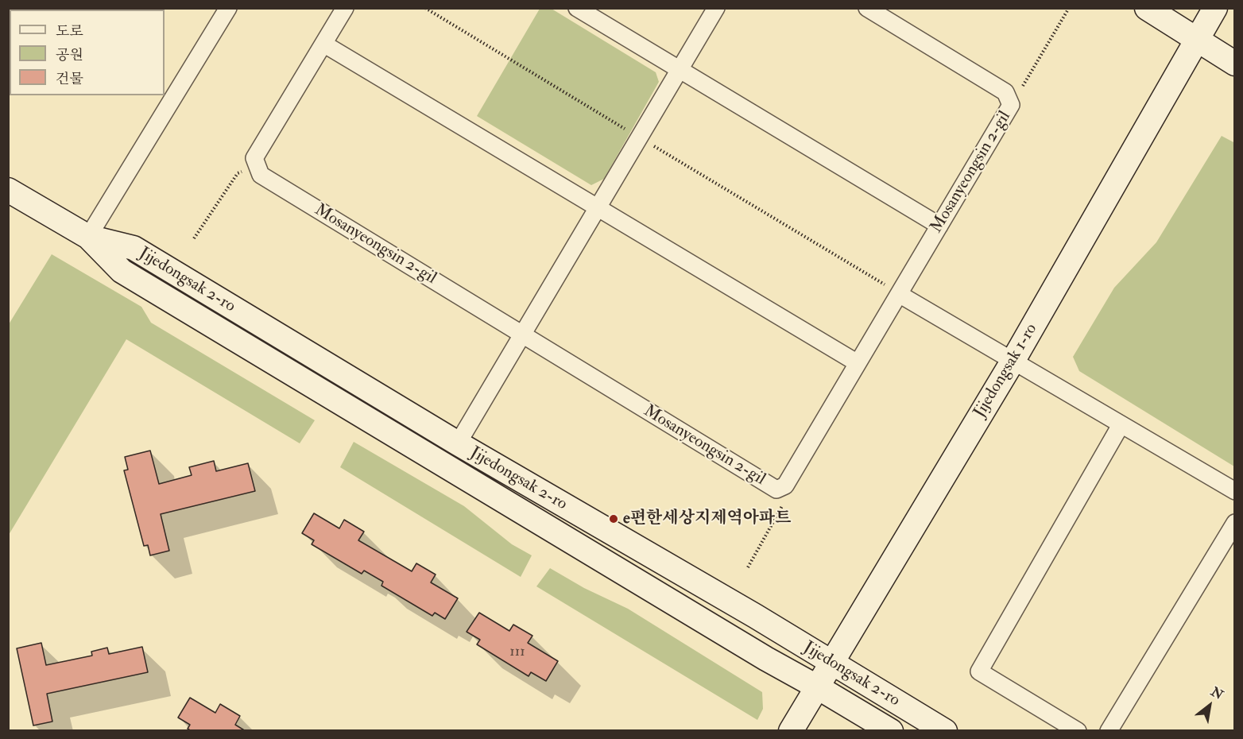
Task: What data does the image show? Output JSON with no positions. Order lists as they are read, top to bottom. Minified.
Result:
{"streets":{"street":["Mosanyeongsin 2-gil","Jijedongsak 2-ro","Jijedongsak 1-ro"]},"crossings":[["Jijedongsak 2-ro","Jijedongsak 1-ro"]],"places":["e편한세상지제역아파트"],"house_numbers":["111"],"legend":["도로","공원","건물"],"north":"top right"}
